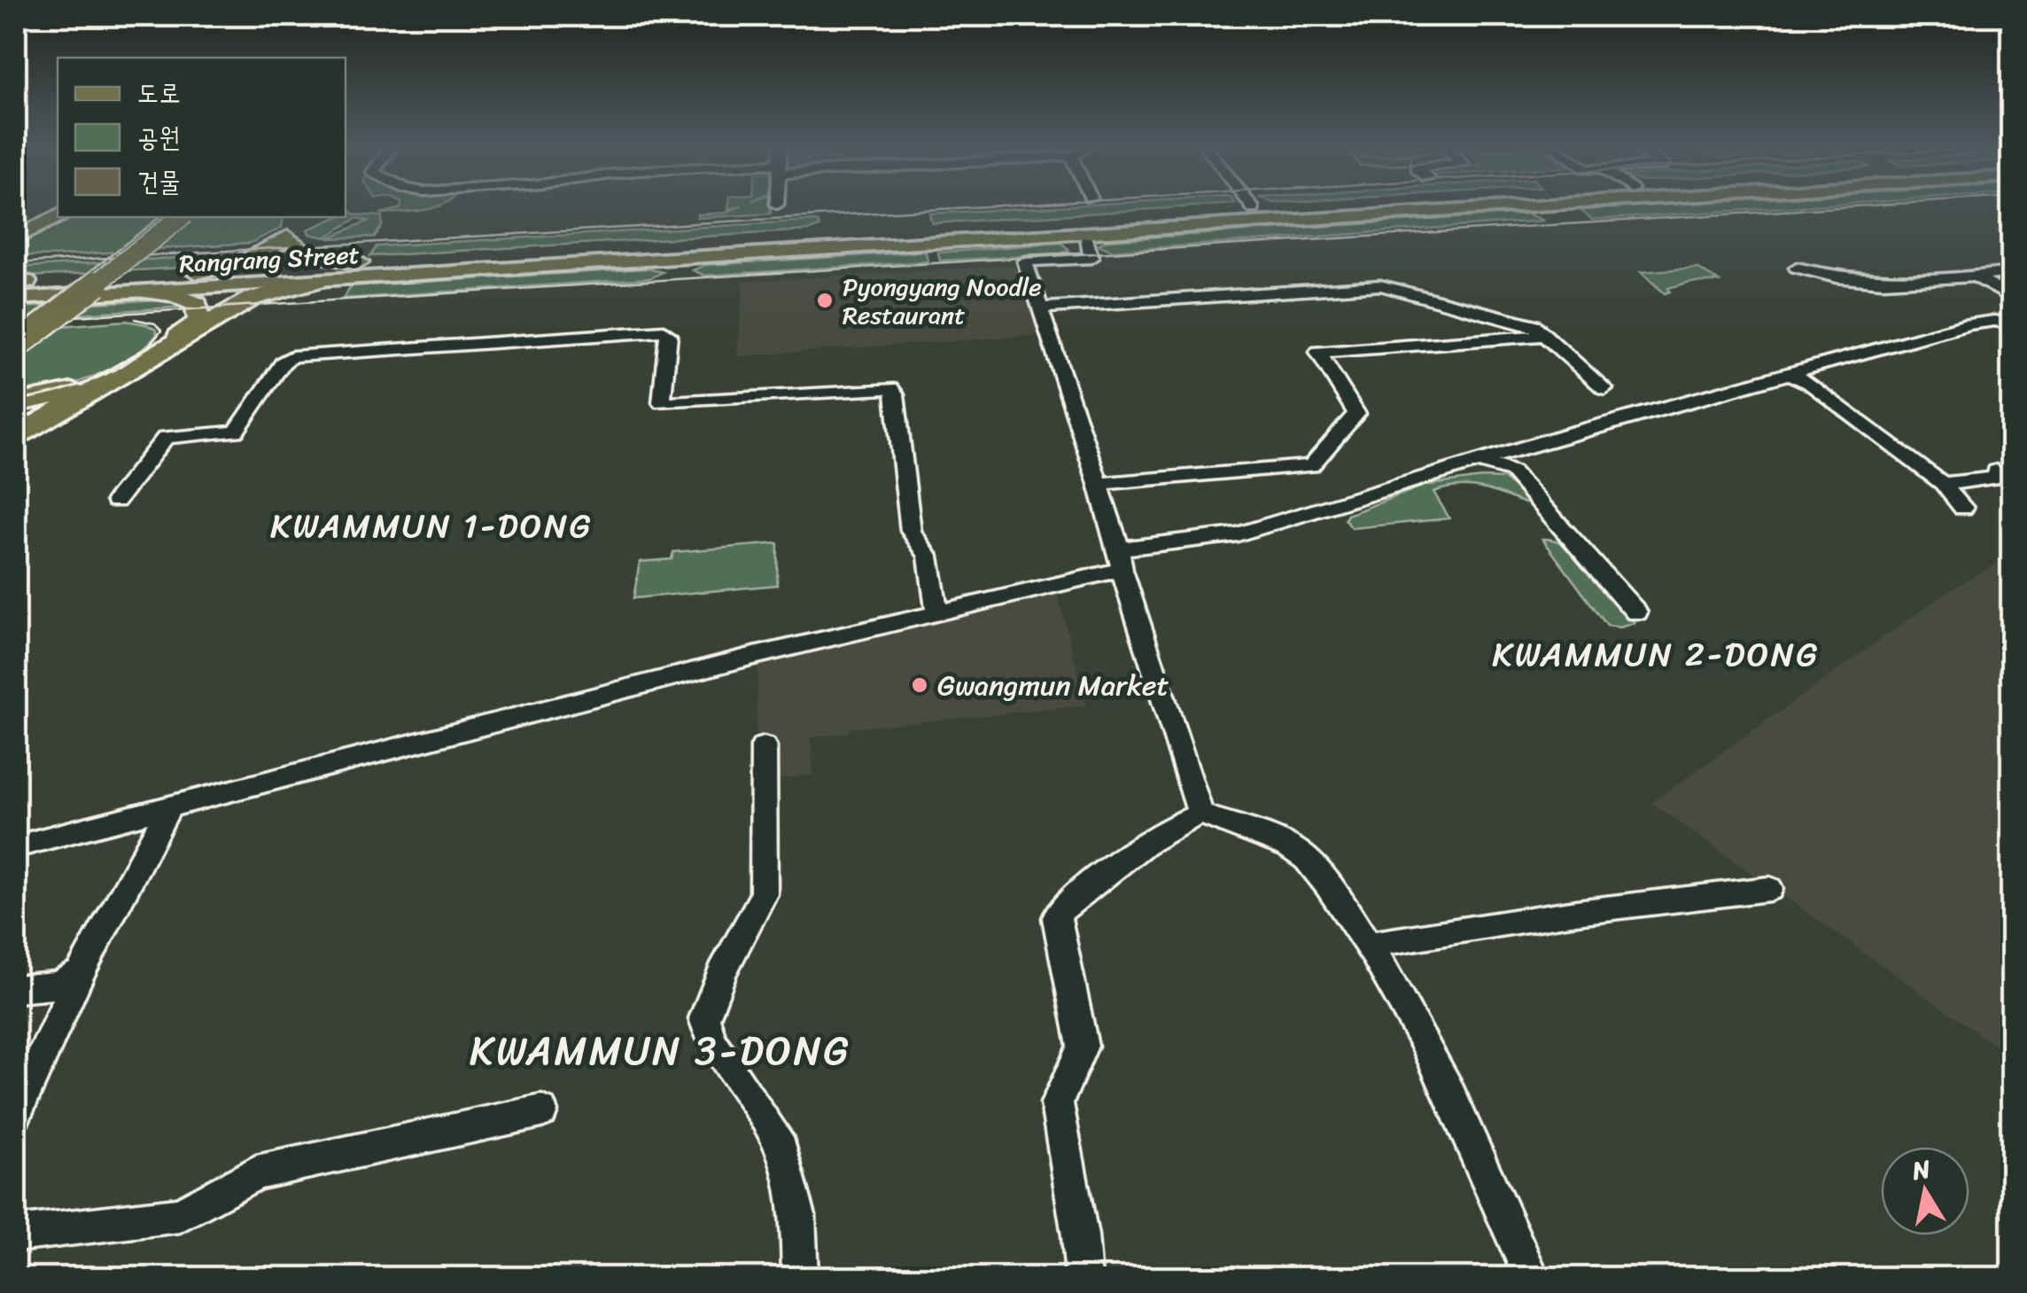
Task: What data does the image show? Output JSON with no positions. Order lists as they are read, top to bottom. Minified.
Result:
{"streets":{"main road":["Rangrang Street"]},"districts":["KWAMMUN 1-DONG","KWAMMUN 2-DONG","KWAMMUN 3-DONG"],"places":["Pyongyang Noodle Restaurant","Gwangmun Market"],"legend":["도로","공원","건물"],"north":"top"}
